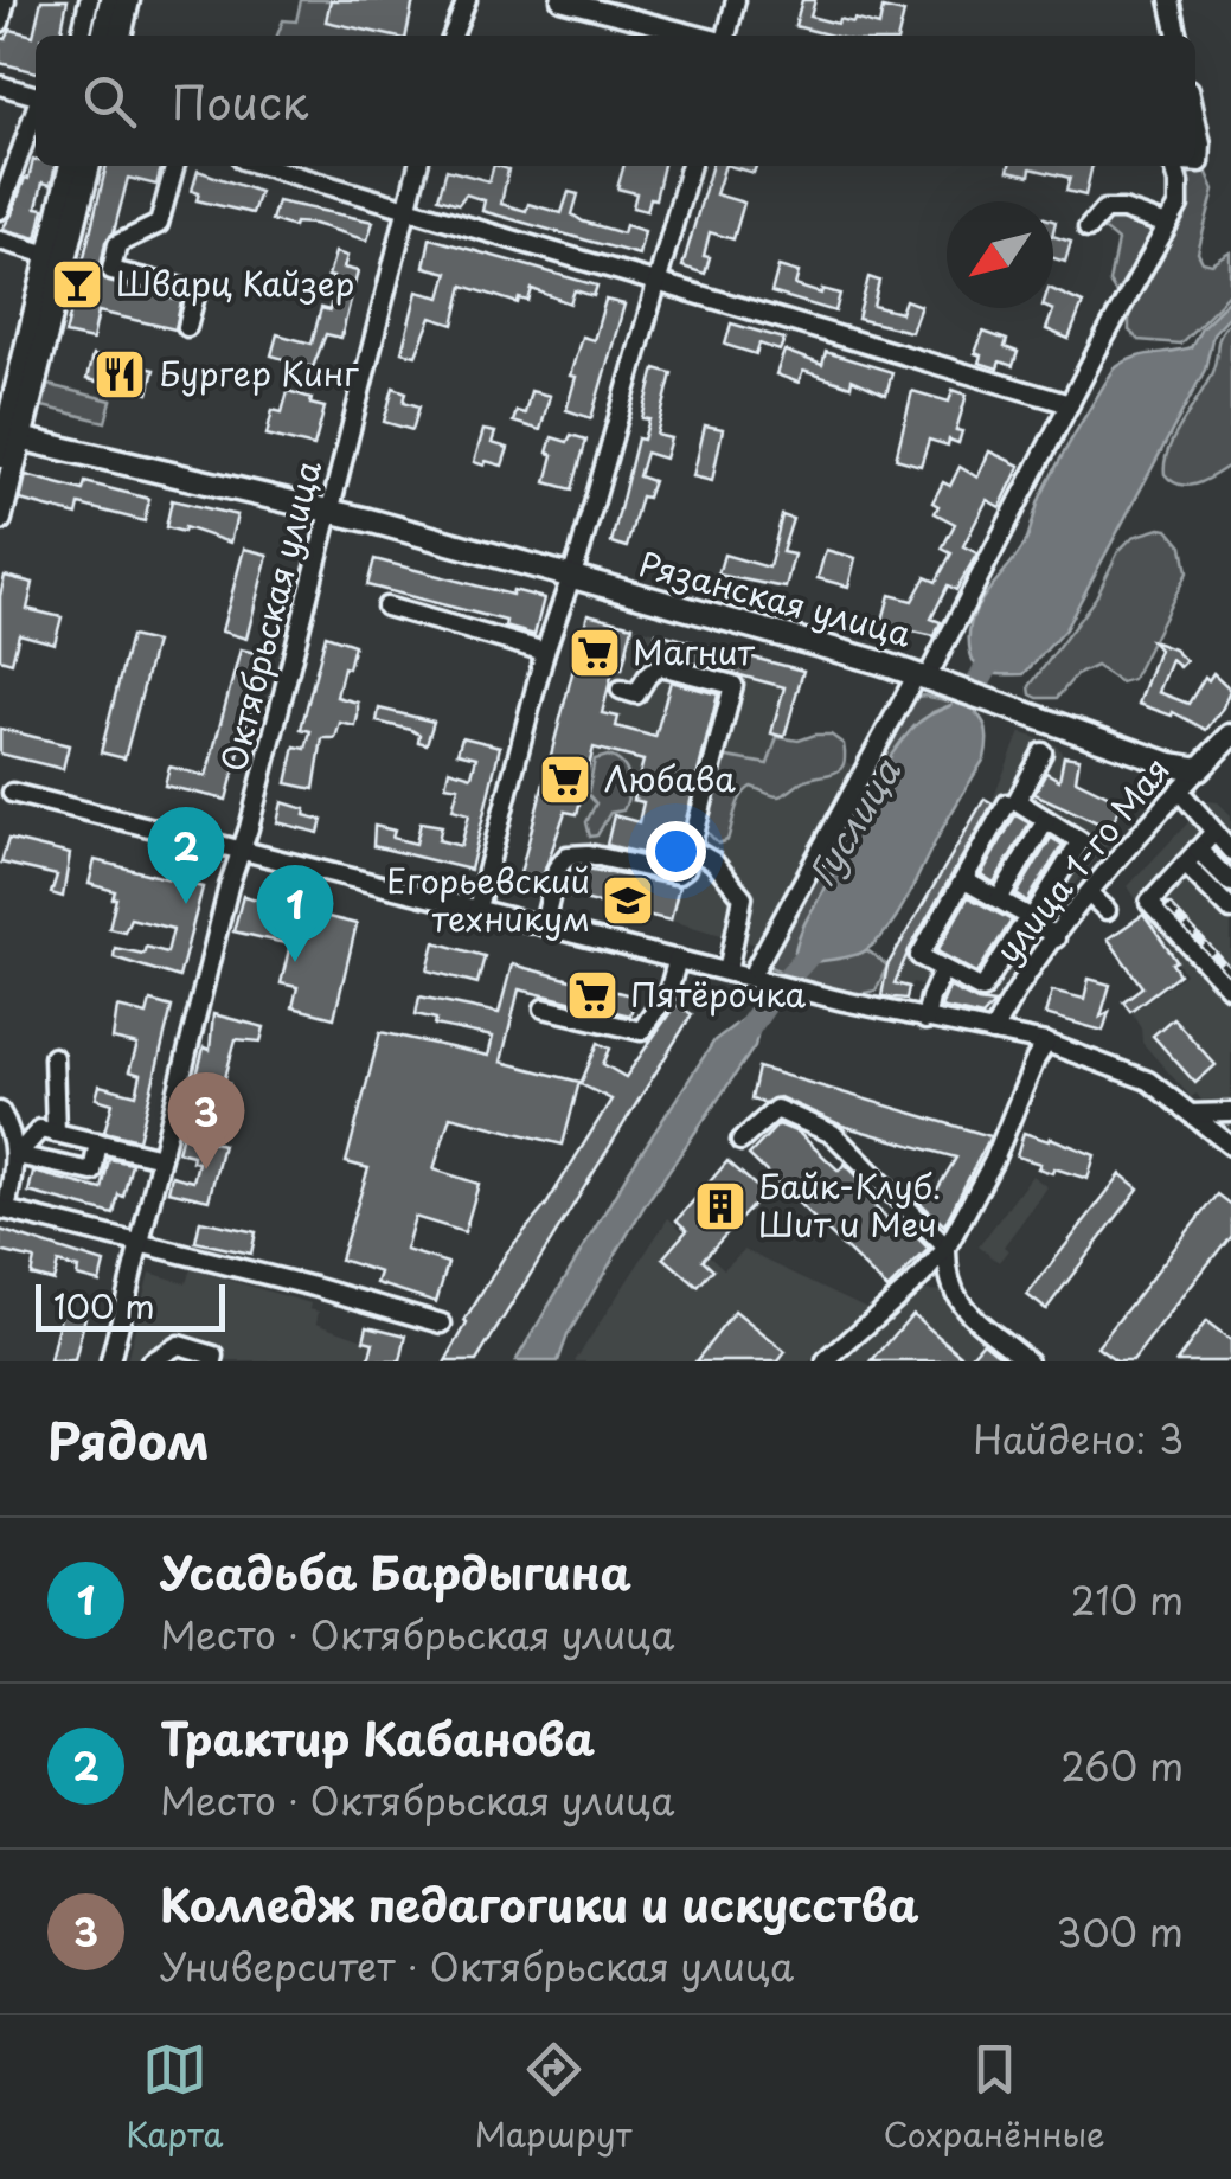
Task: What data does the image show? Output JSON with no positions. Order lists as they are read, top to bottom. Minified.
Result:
{"streets":{"main road":["Рязанская улица","улица 1-го Мая"],"street":["Октябрьская улица"]},"crossings":[["Рязанская улица","Октябрьская улица"],["Рязанская улица","улица 1-го Мая"]],"water":["Гуслица"],"places":{"bar":["Шварц Кайзер"],"restaurant":["Бургер Кинг"],"supermarket":["Магнит","Любава","Пятёрочка"],"school or university":["Егорьевский техникум"],"building":["Байк-Клуб. Шит и Меч"]},"scale_bar":"100 m","north":"bottom left","page":{"search":"Поиск","pins":["2","1","3"],"scale":"100 m","heading":["Рядом","Найдено: 3"],"list":[{"mark":"1","name":"Усадьба Бардыгина","note":"Место · Октябрьская улица","value":"210 m"},{"mark":"2","name":"Трактир Кабанова","note":"Место · Октябрьская улица","value":"260 m"},{"mark":"3","name":"Колледж педагогики и искусства","note":"Университет · Октябрьская улица","value":"300 m"}],"nav":["Карта","Маршрут","Сохранённые"]}}
